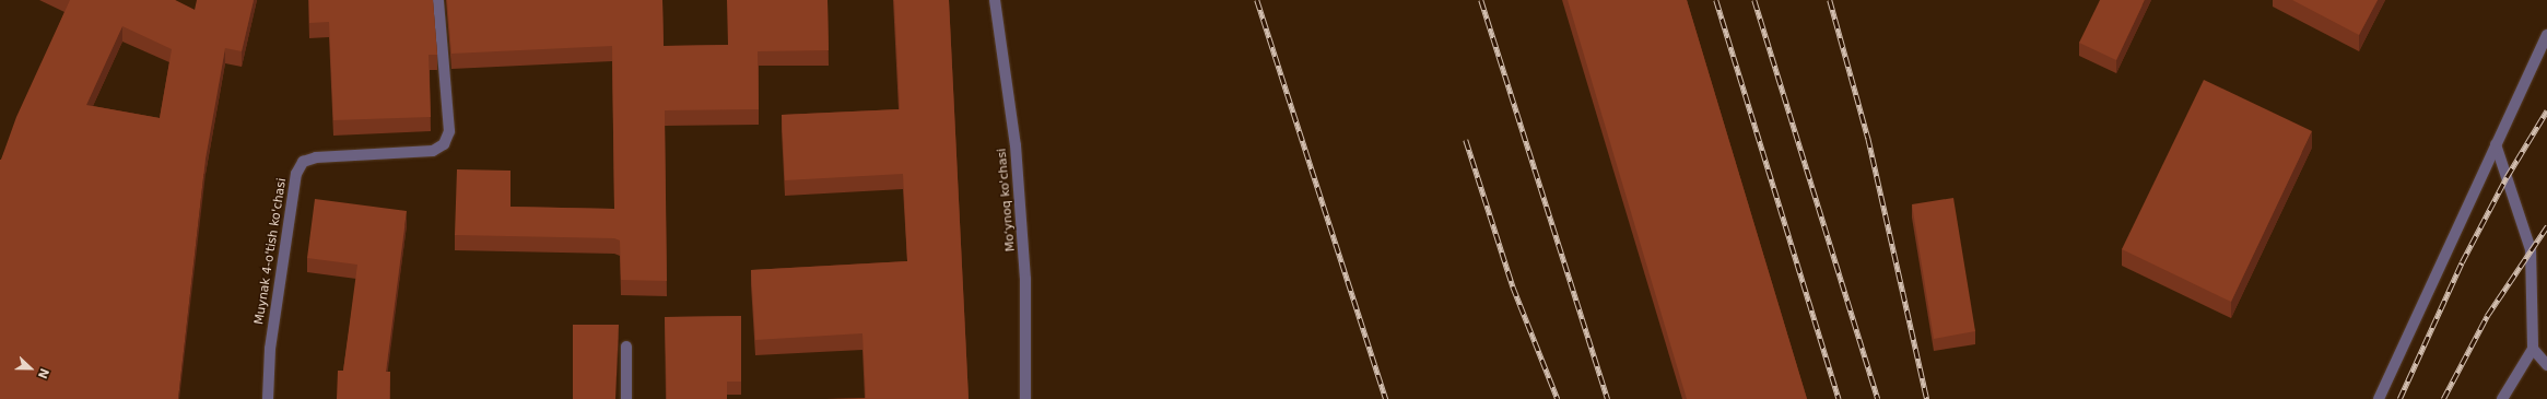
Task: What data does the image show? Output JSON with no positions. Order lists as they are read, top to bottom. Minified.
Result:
{"streets":{"street":["Moʻynoq ko'chasi","Muynak 4-o'tish ko'chasi"]},"north":"right"}
